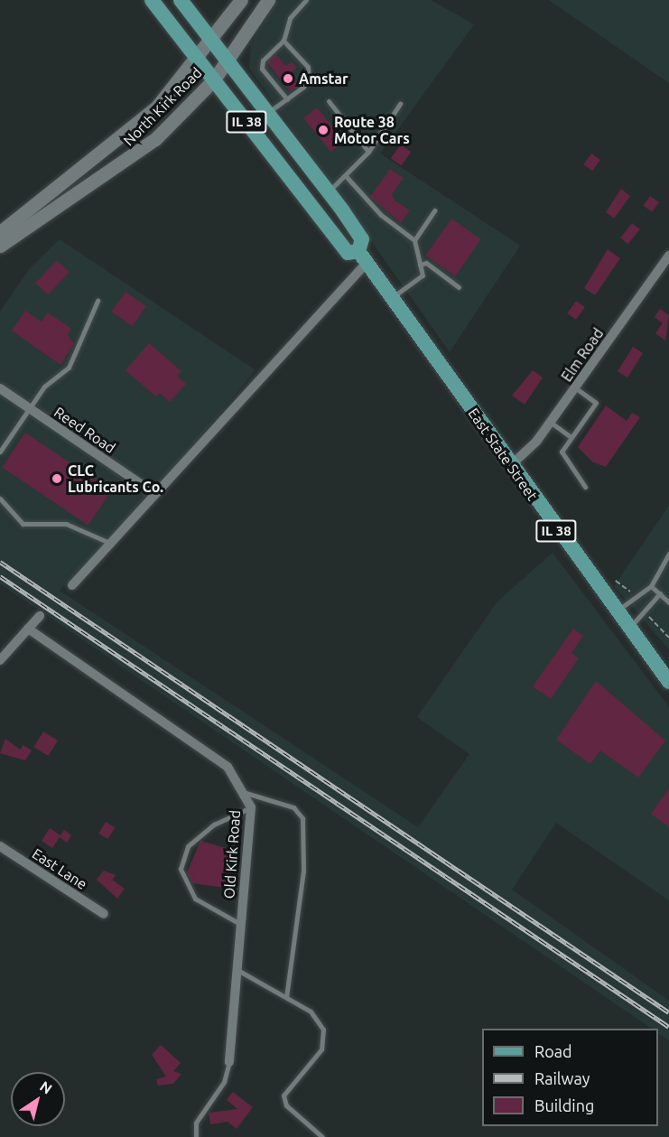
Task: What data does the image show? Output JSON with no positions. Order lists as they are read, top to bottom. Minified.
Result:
{"streets":{"main road":["IL 38","East State Street"],"street":["North Kirk Road","Elm Road","Reed Road","Old Kirk Road","East Lane"]},"crossings":[["North Kirk Road","East State Street"],["Elm Road","East State Street"]],"places":["Amstar","Route 38 Motor Cars","CLC Lubricants Co."],"legend":["Road","Railway","Building"],"north":"top right"}
